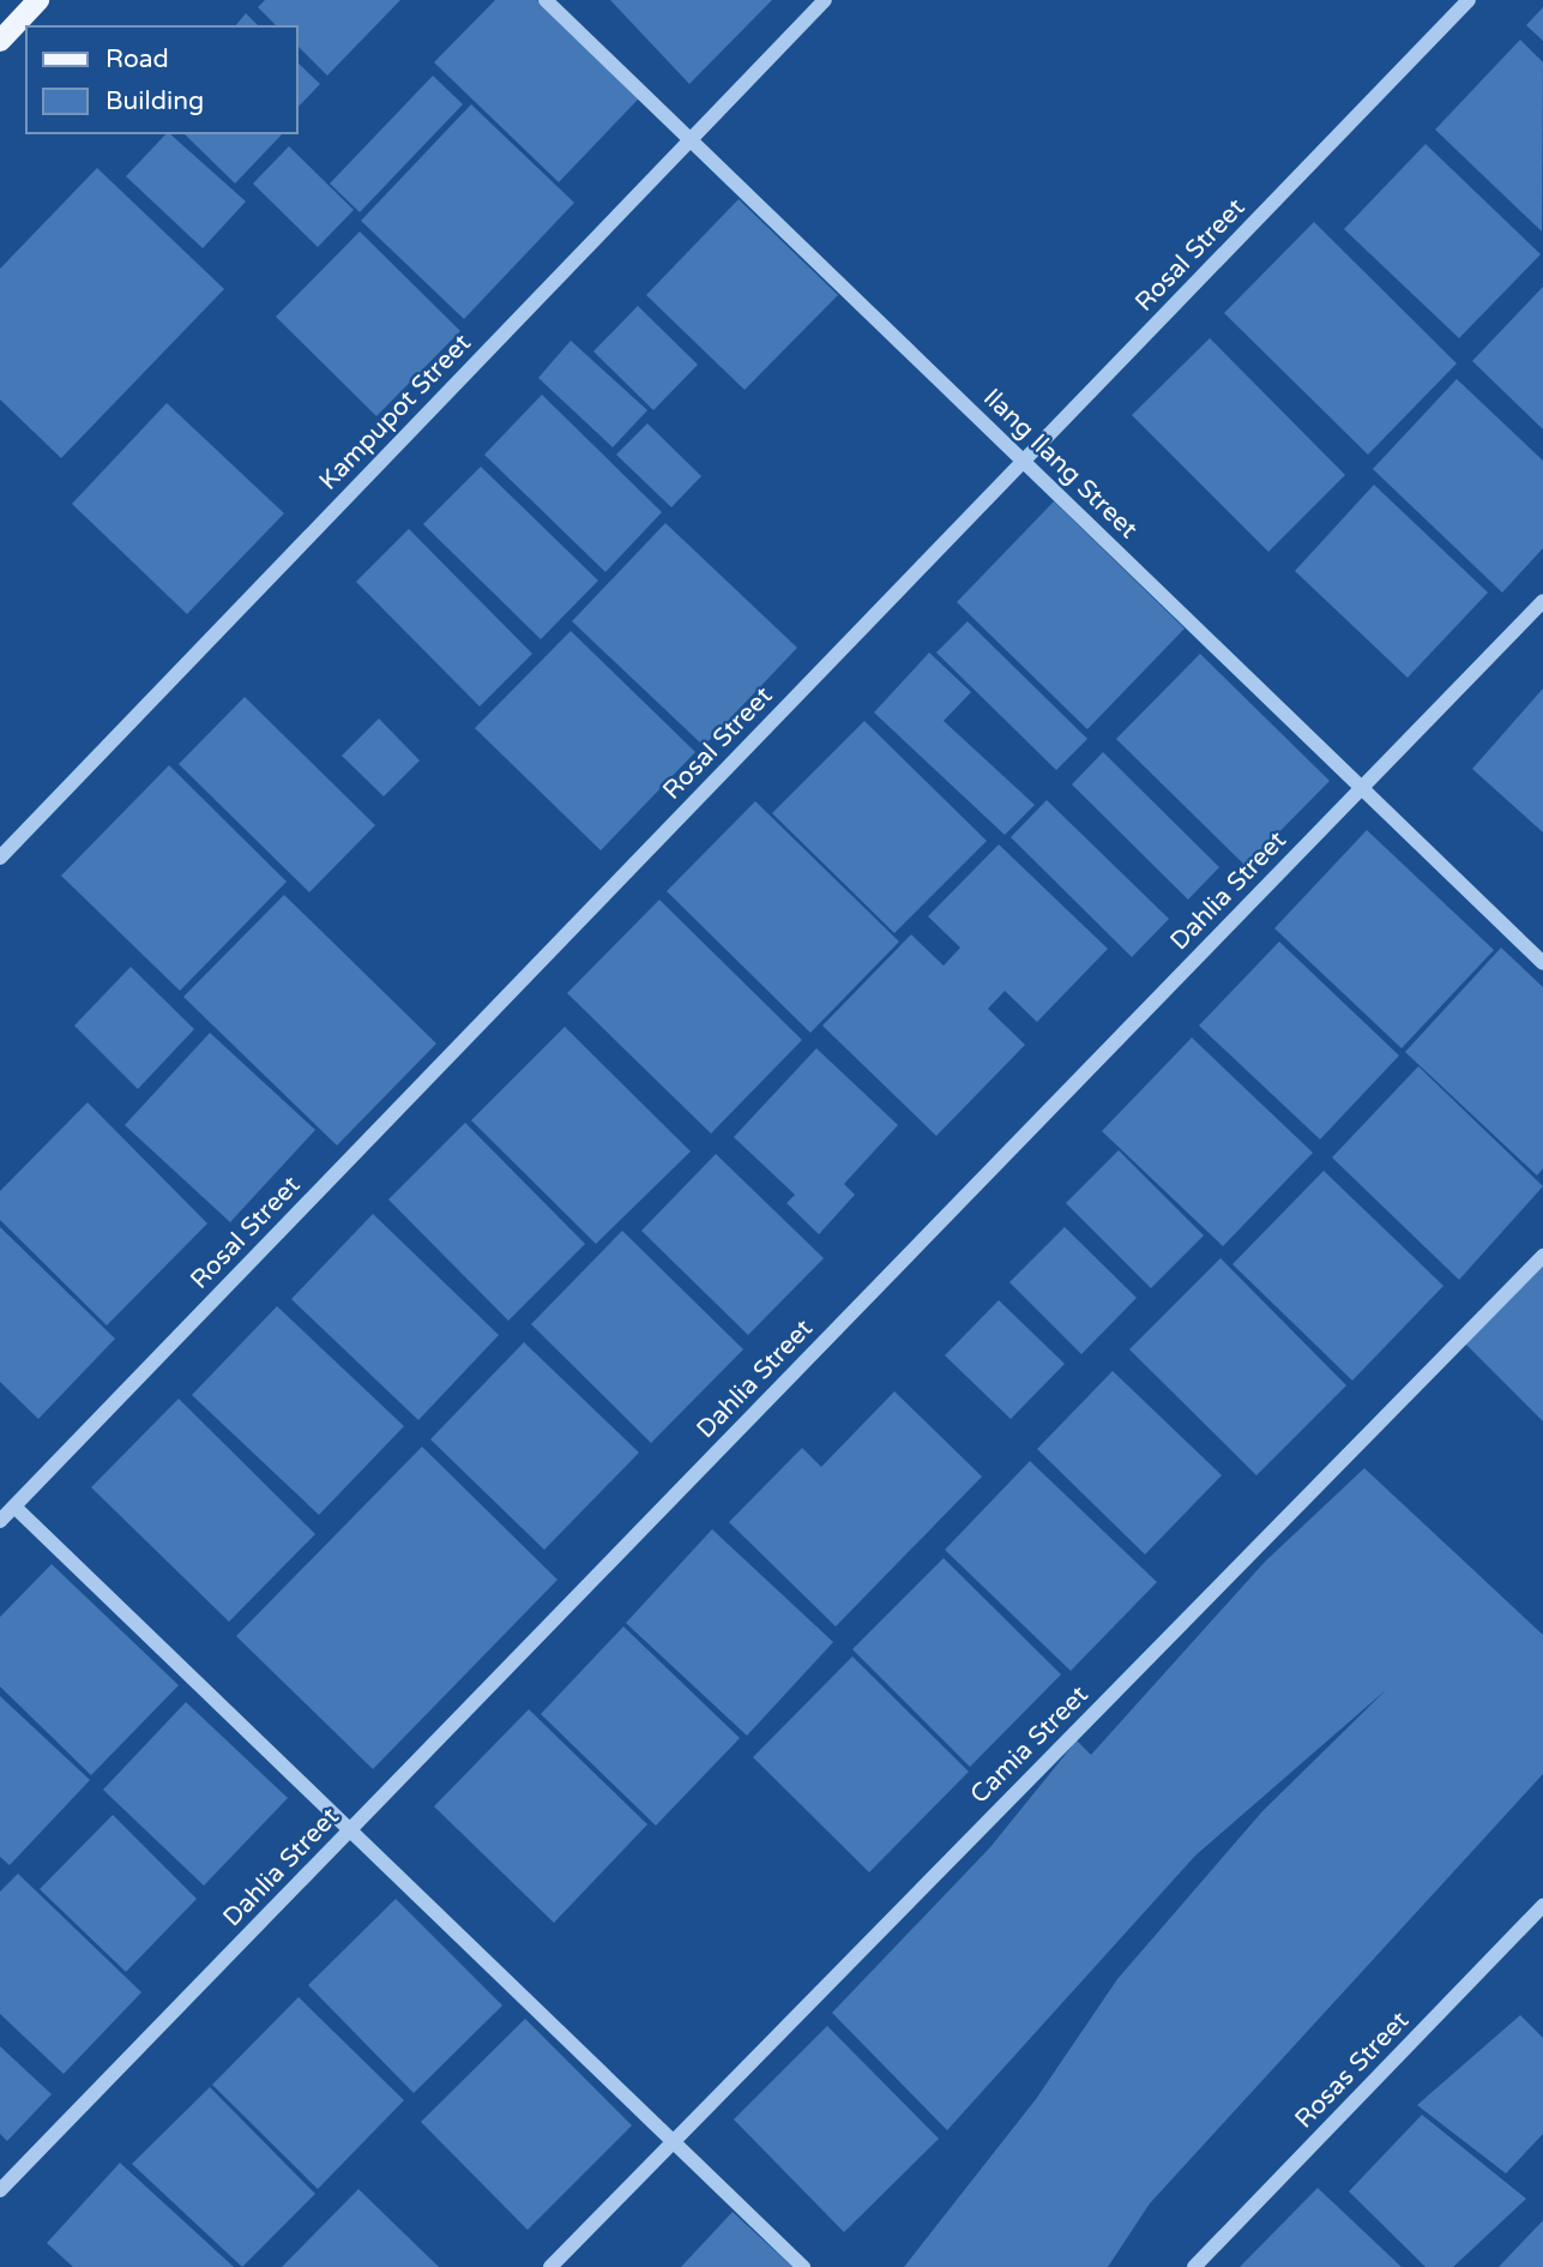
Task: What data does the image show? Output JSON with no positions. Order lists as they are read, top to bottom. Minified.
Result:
{"streets":{"street":["Rosal Street","Kampupot Street","Ilang Ilang Street","Dahlia Street","Camia Street","Rosas Street"]},"crossings":[["Rosal Street","Ilang Ilang Street"],["Kampupot Street","Ilang Ilang Street"],["Ilang Ilang Street","Dahlia Street"]],"legend":["Road","Building"]}
